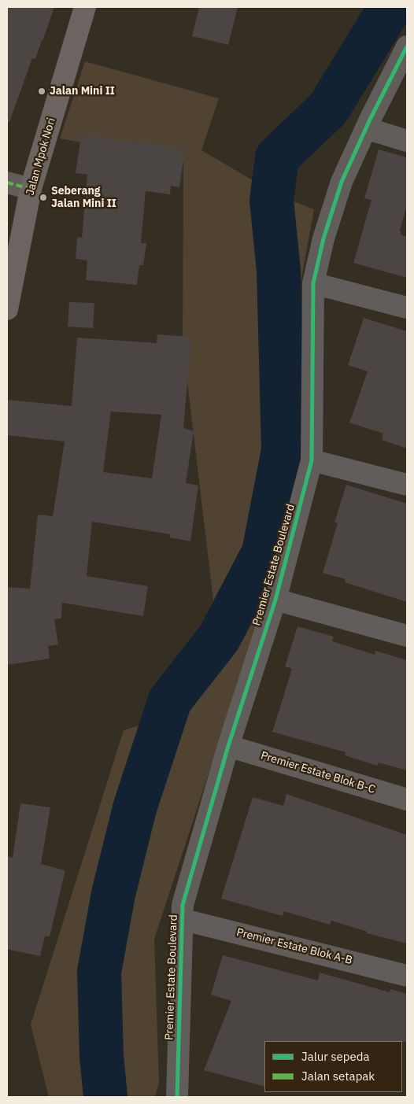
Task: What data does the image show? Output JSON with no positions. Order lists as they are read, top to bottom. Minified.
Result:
{"streets":{"main road":["Jalan Mpok Nori"],"street":["Premier Estate Boulevard","Premier Estate Blok B-C","Premier Estate Blok A-B"]},"crossings":[["Premier Estate Boulevard","Premier Estate Blok B-C"],["Premier Estate Boulevard","Premier Estate Blok A-B"]],"places":["Jalan Mini II","Seberang Jalan Mini II"],"legend":["Jalur sepeda","Jalan setapak"]}
